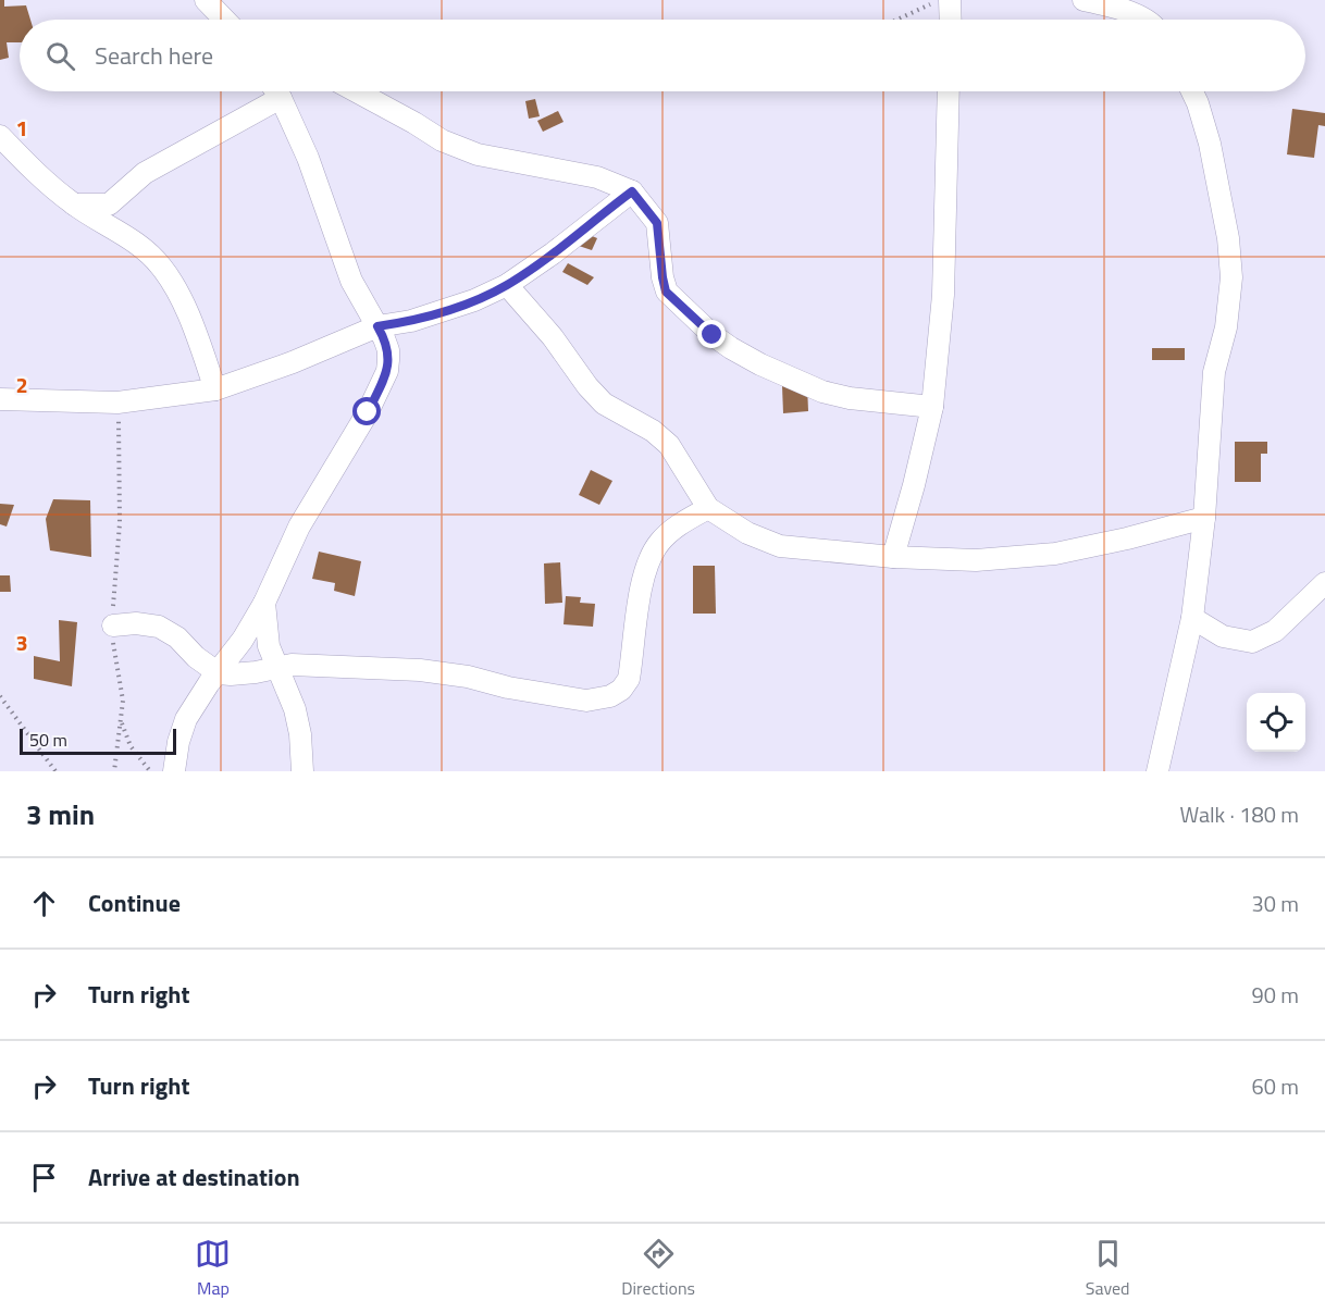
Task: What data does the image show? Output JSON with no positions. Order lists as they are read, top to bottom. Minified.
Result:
{"scale_bar":"50 m","page":{"search":"Search here","scale":"50 m","heading":["3 min","Walk · 180 m"],"list":[["Continue","30 m"],["Turn right","90 m"],["Turn right","60 m"],"Arrive at destination"],"nav":["Map","Directions","Saved"]},"grid":{"rows":["1","2","3"]}}
